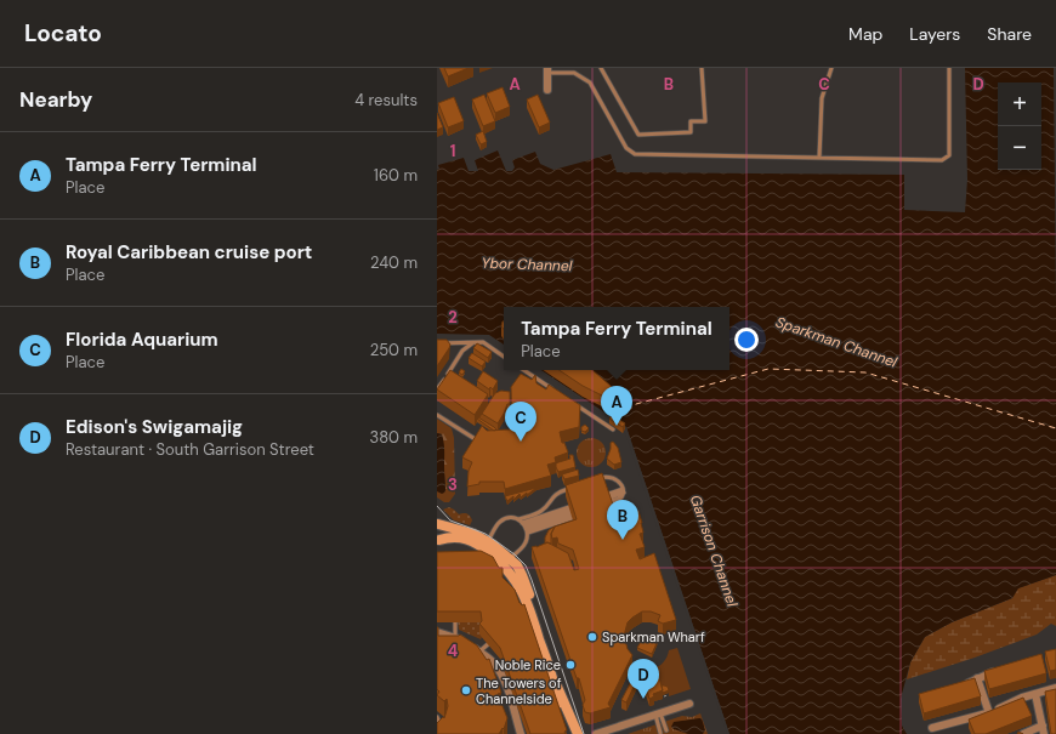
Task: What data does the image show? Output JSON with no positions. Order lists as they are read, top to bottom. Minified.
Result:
{"water":["Ybor Channel","Sparkman Channel","Garrison Channel"],"places":["Sparkman Wharf","Noble Rice","The Towers of Channelside"],"page":{"header":"Locato","nav":["Map","Layers","Share"],"heading":["Nearby","4 results"],"map_buttons":["+","−"],"list":[{"mark":"A","name":"Tampa Ferry Terminal","note":"Place","value":"160 m"},{"mark":"B","name":"Royal Caribbean cruise port","note":"Place","value":"240 m"},{"mark":"C","name":"Florida Aquarium","note":"Place","value":"250 m"},{"mark":"D","name":"Edison's Swigamajig","note":"Restaurant · South Garrison Street","value":"380 m"}],"popup":["Tampa Ferry Terminal","Place"],"pins":["A","C","B","D"]},"grid":{"columns":["A","B","C","D"],"rows":["1","2","3","4"]}}
